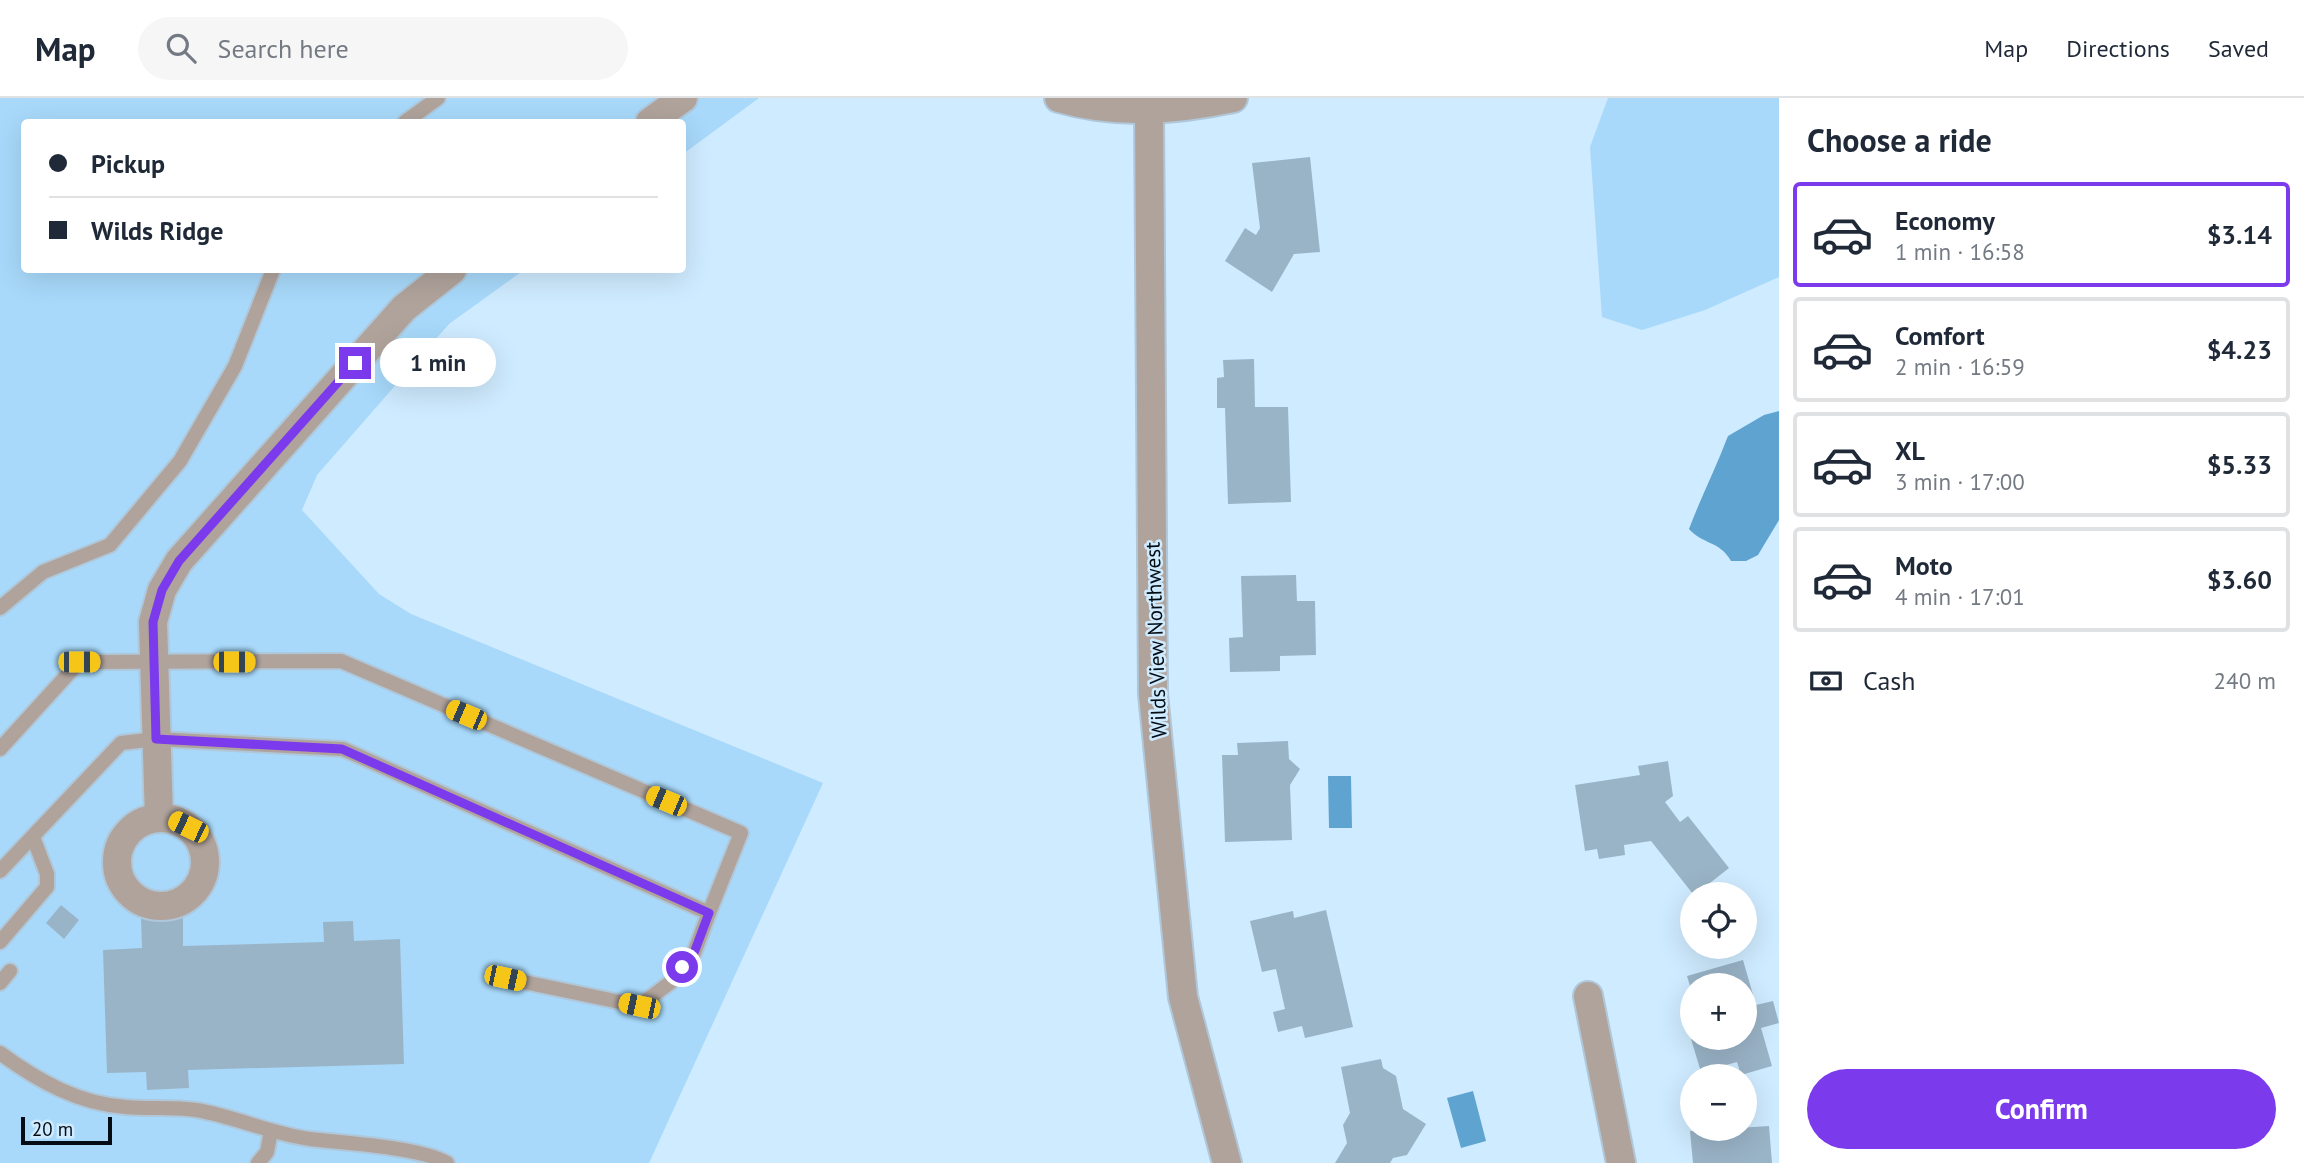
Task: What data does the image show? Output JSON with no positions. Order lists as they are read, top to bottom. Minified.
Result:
{"streets":{"street":["Wilds View Northwest"]},"scale_bar":"20 m","page":{"header":"Map","search":"Search here","nav":["Map","Directions","Saved"],"heading":"Choose a ride","banner":["Pickup","Wilds Ridge"],"list":[{"name":"Economy","note":"1 min · 16:58","value":"$3.14"},{"name":"Comfort","note":"2 min · 16:59","value":"$4.23"},{"name":"XL","note":"3 min · 17:00","value":"$5.33"},{"name":"Moto","note":"4 min · 17:01","value":"$3.60"}],"bubble":"1 min","pay":["Cash","240 m"],"map_buttons":["+","−"],"buttons":"Confirm","scale":"20 m"}}
